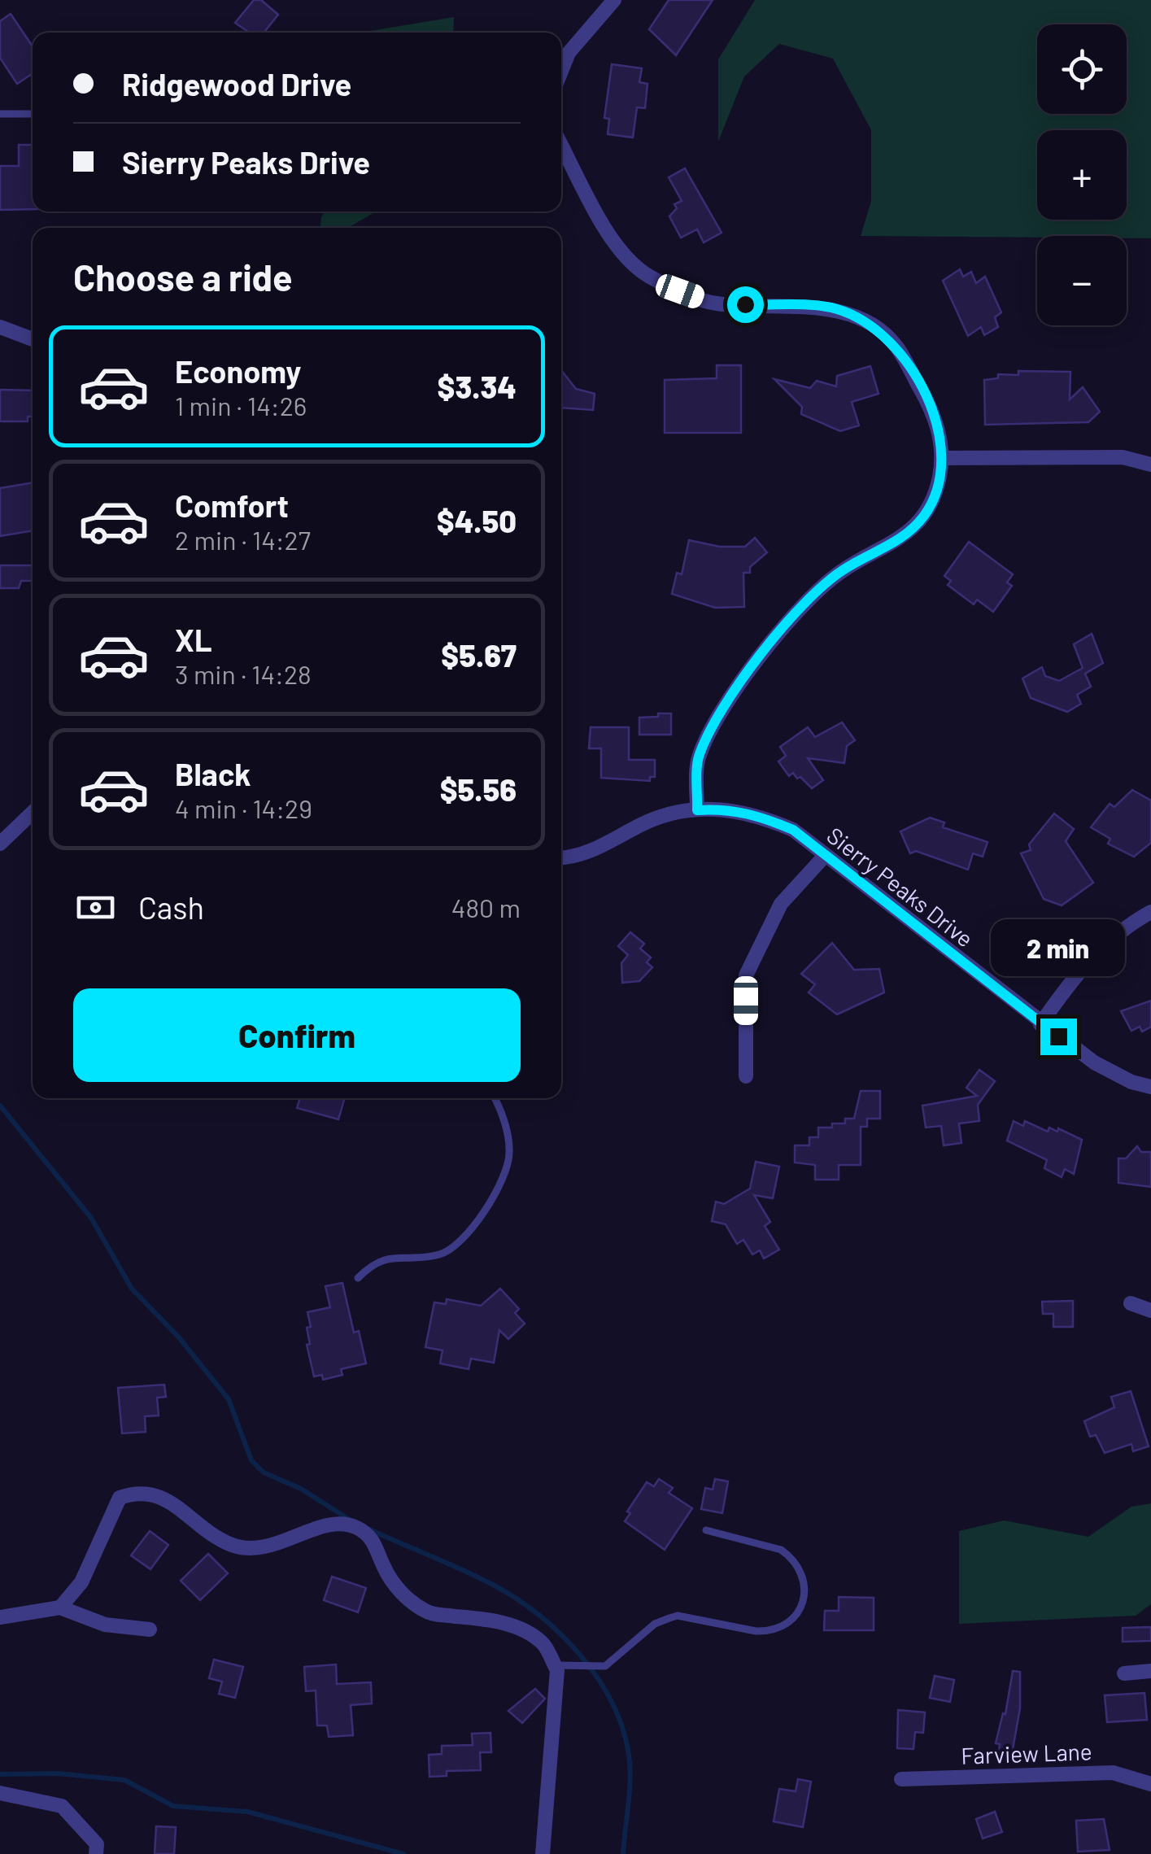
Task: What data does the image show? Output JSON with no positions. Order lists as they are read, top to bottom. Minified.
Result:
{"streets":{"street":["Sierry Peaks Drive","Farview Lane"]},"page":{"map_buttons":["+","−"],"banner":["Ridgewood Drive","Sierry Peaks Drive"],"heading":"Choose a ride","list":[{"name":"Economy","note":"1 min · 14:26","value":"$3.34"},{"name":"Comfort","note":"2 min · 14:27","value":"$4.50"},{"name":"XL","note":"3 min · 14:28","value":"$5.67"},{"name":"Black","note":"4 min · 14:29","value":"$5.56"}],"pay":["Cash","480 m"],"bubble":"2 min","buttons":"Confirm"}}
